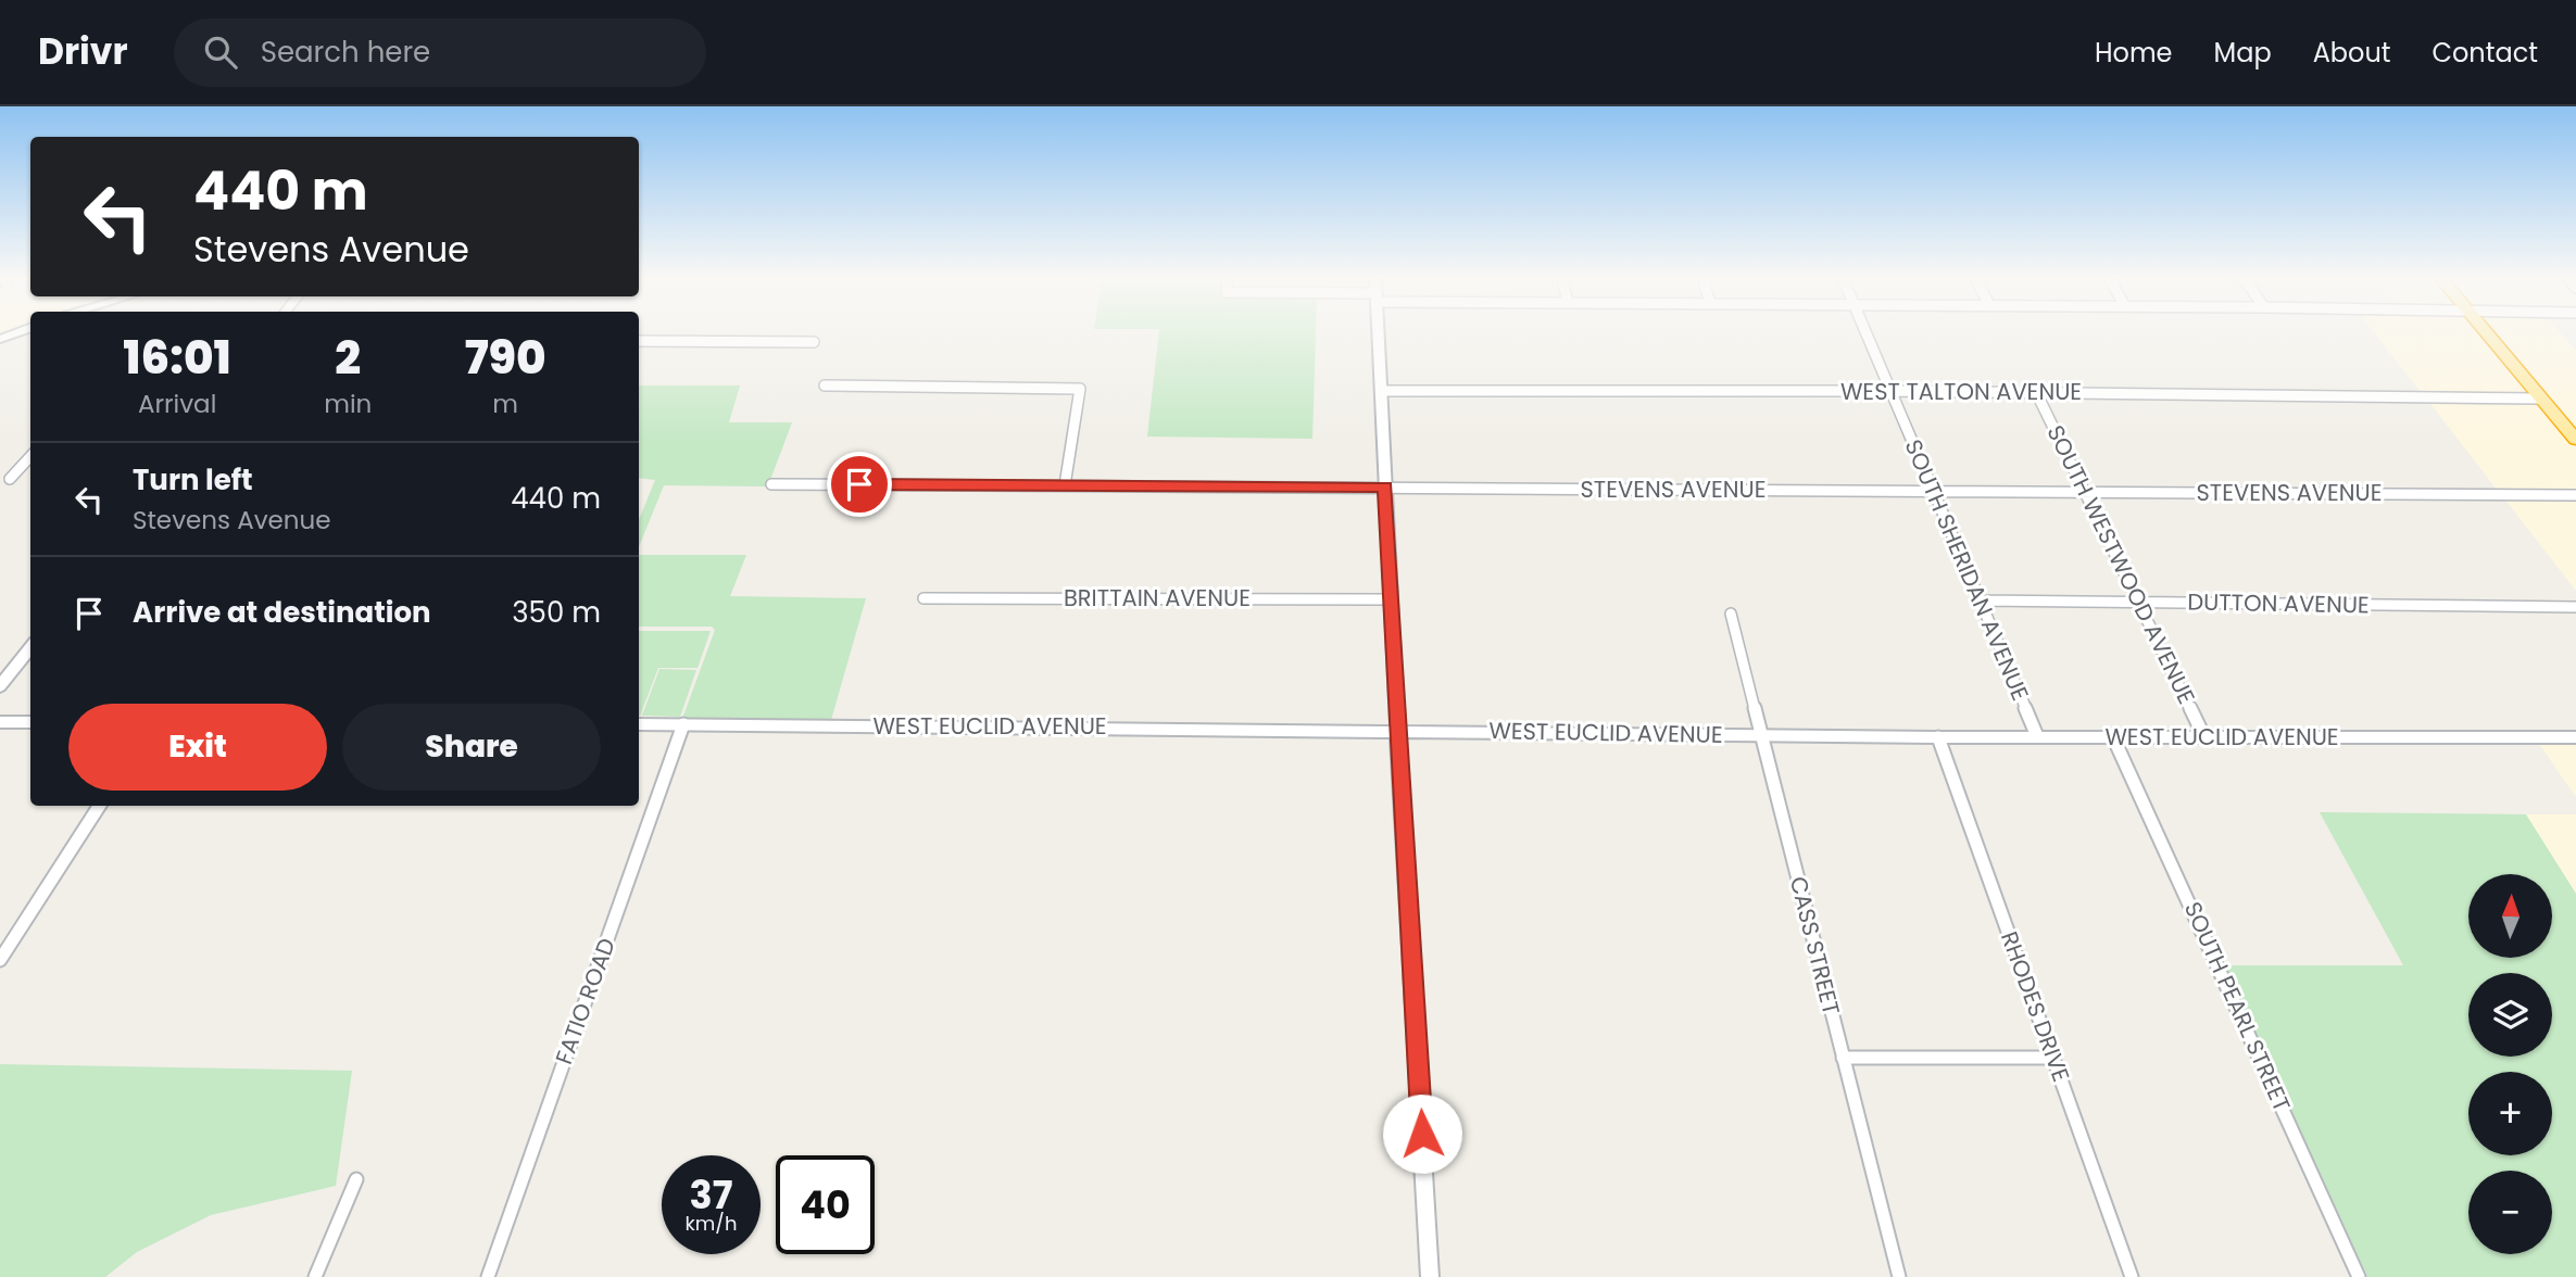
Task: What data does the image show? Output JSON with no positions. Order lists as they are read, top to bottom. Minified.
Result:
{"streets":{"street":["WEST TALTON AVENUE","STEVENS AVENUE","SOUTH WESTWOOD AVENUE","SOUTH SHERIDAN AVENUE","BRITTAIN AVENUE","DUTTON AVENUE","WEST EUCLID AVENUE","CASS STREET","FATIO ROAD","RHODES DRIVE","SOUTH PEARL STREET"]},"crossings":[["WEST TALTON AVENUE","SOUTH WESTWOOD AVENUE"],["WEST TALTON AVENUE","SOUTH SHERIDAN AVENUE"],["STEVENS AVENUE","SOUTH WESTWOOD AVENUE"],["STEVENS AVENUE","SOUTH SHERIDAN AVENUE"],["SOUTH WESTWOOD AVENUE","DUTTON AVENUE"],["SOUTH WESTWOOD AVENUE","WEST EUCLID AVENUE"],["SOUTH SHERIDAN AVENUE","DUTTON AVENUE"],["SOUTH SHERIDAN AVENUE","WEST EUCLID AVENUE"],["WEST EUCLID AVENUE","CASS STREET"],["WEST EUCLID AVENUE","FATIO ROAD"],["WEST EUCLID AVENUE","RHODES DRIVE"],["WEST EUCLID AVENUE","SOUTH PEARL STREET"]],"north":"top","page":{"header":"Drivr","search":"Search here","nav":["Home","Map","About","Contact"],"turn":["440 m","Stevens Avenue"],"eta":["16:01","Arrival","2","min","790","m"],"list":[{"name":"Turn left","note":"Stevens Avenue","value":"440 m"},{"name":"Arrive at destination","value":"350 m"}],"buttons":["Exit","Share"],"map_buttons":["+","−"],"speed":"37 km/h","limit":"40"}}
